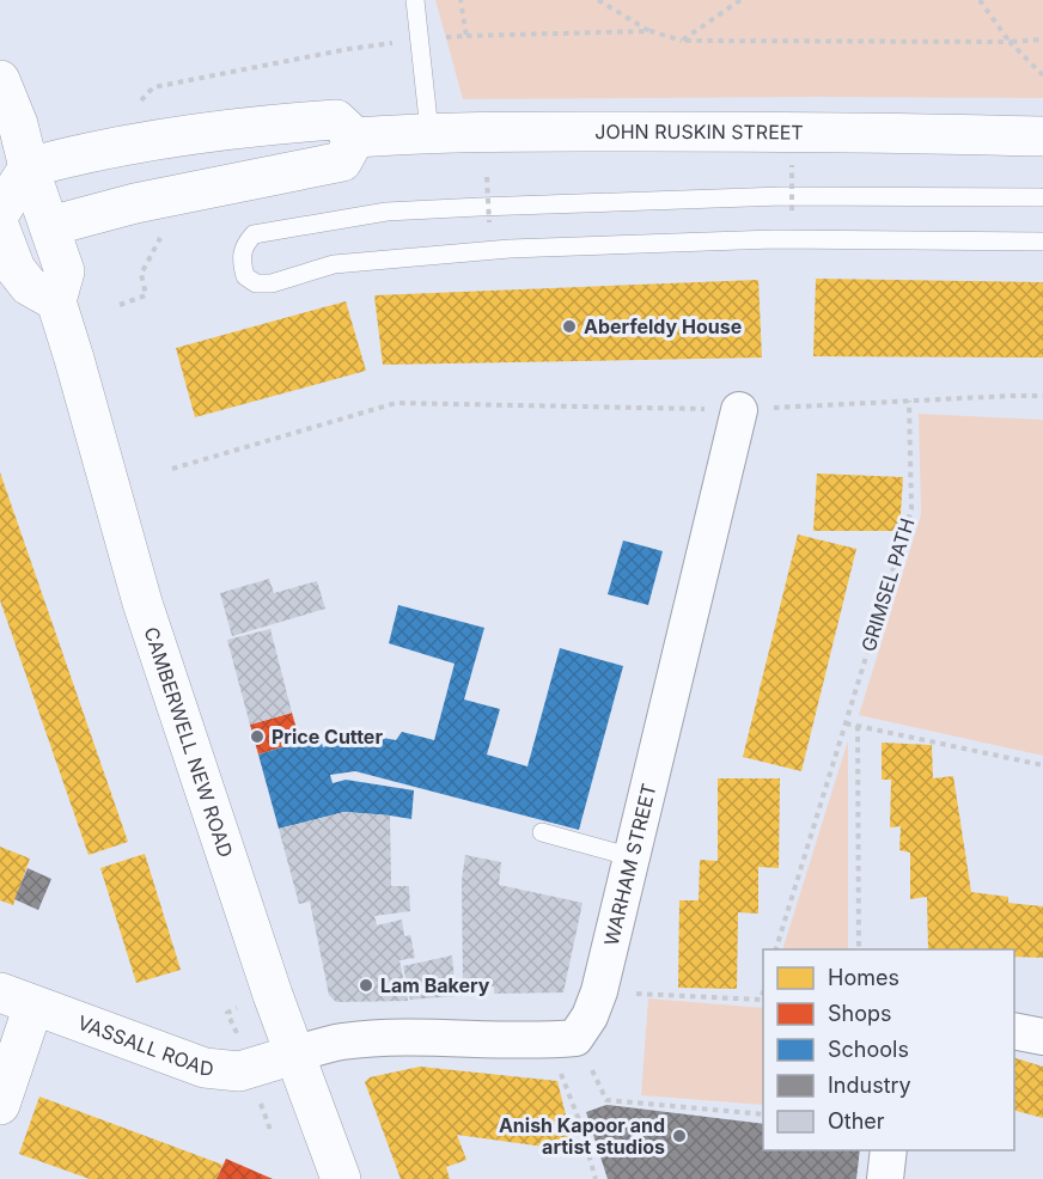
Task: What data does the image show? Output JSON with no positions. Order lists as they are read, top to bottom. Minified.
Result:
{"streets":{"main road":["JOHN RUSKIN STREET","CAMBERWELL NEW ROAD","VASSALL ROAD"],"street":["WARHAM STREET"],"path":["GRIMSEL PATH"]},"crossings":[["CAMBERWELL NEW ROAD","VASSALL ROAD"]],"places":["Aberfeldy House","Price Cutter","Lam Bakery","Anish Kapoor and artist studios"],"legend":["Homes","Shops","Schools","Industry","Other"]}
